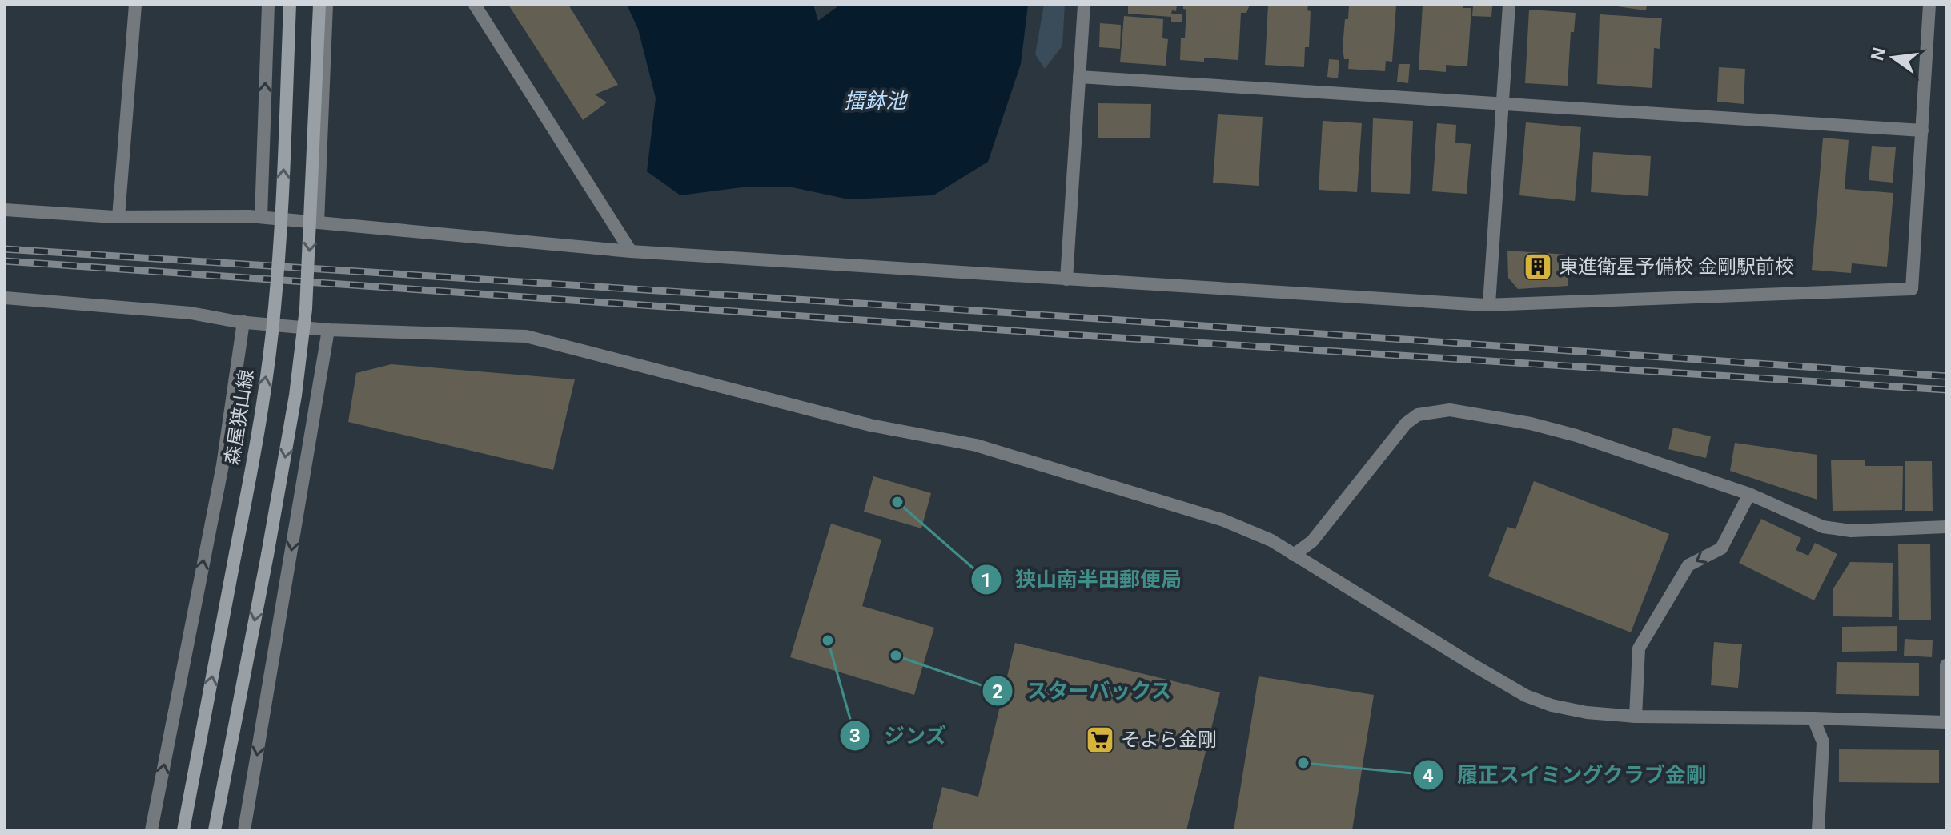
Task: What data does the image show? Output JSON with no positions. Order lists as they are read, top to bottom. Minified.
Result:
{"streets":{"main road":["森屋狭山線"]},"water":["擂鉢池"],"places":{"building":["東進衛星予備校 金剛駅前校"],"other":["狭山南半田郵便局","ジンズ","スターバックス","履正スイミングクラブ金剛"],"supermarket":["そよら金剛"]},"north":"left"}
